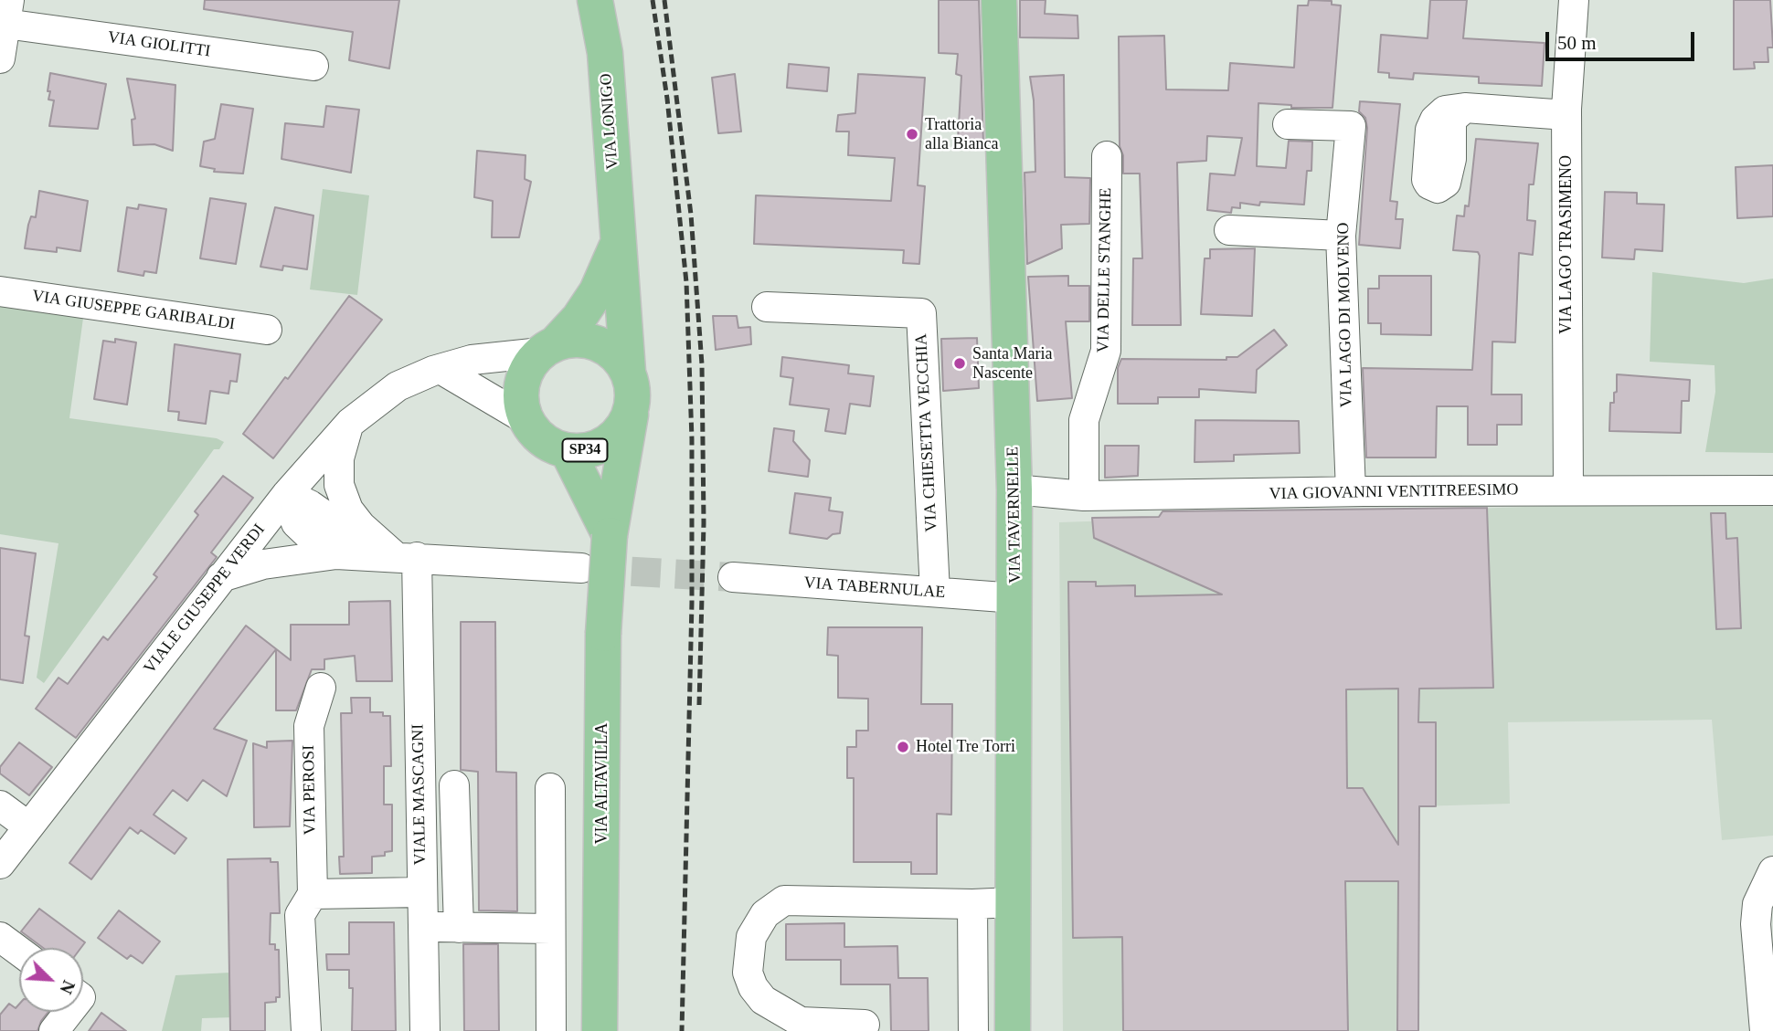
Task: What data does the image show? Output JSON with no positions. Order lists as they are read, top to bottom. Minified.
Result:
{"streets":{"main road":["VIA LONIGO","SP34","VIA TAVERNELLE","VIA ALTAVILLA"],"street":["VIA GIOLITTI","VIA LAGO TRASIMENO","VIA DELLE STANGHE","VIA GIUSEPPE GARIBALDI","VIA LAGO DI MOLVENO","VIA CHIESETTA VECCHIA","VIA GIOVANNI VENTITREESIMO","VIA TABERNULAE","VIALE GIUSEPPE VERDI","VIA PEROSI","VIALE MASCAGNI"]},"crossings":[["VIA LONIGO","SP34"],["VIA LONIGO","VIALE GIUSEPPE VERDI"],["VIA LONIGO","VIA ALTAVILLA"],["VIA LAGO TRASIMENO","VIA GIOVANNI VENTITREESIMO"],["VIA DELLE STANGHE","VIA GIOVANNI VENTITREESIMO"],["VIA LAGO DI MOLVENO","VIA GIOVANNI VENTITREESIMO"],["VIA CHIESETTA VECCHIA","VIA TABERNULAE"],["SP34","VIALE GIUSEPPE VERDI"],["SP34","VIA ALTAVILLA"],["VIA GIOVANNI VENTITREESIMO","VIA TAVERNELLE"],["VIA TAVERNELLE","VIA TABERNULAE"],["VIALE GIUSEPPE VERDI","VIA ALTAVILLA"]],"places":["Trattoria alla Bianca","Santa Maria Nascente","Hotel Tre Torri"],"scale_bar":"50 m","north":"bottom right"}
